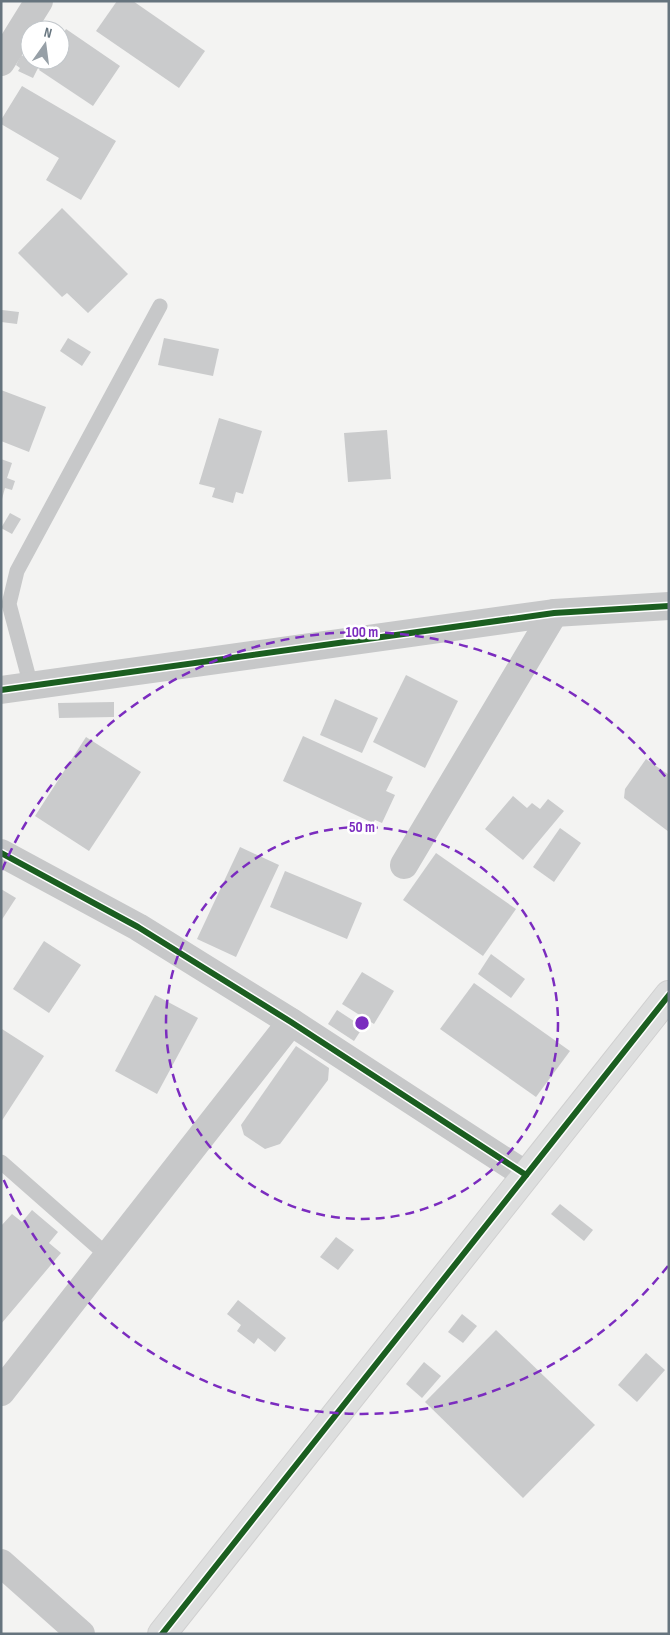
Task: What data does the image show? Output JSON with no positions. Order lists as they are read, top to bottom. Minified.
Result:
{"north":"top","rings":["100 m","50 m"]}
